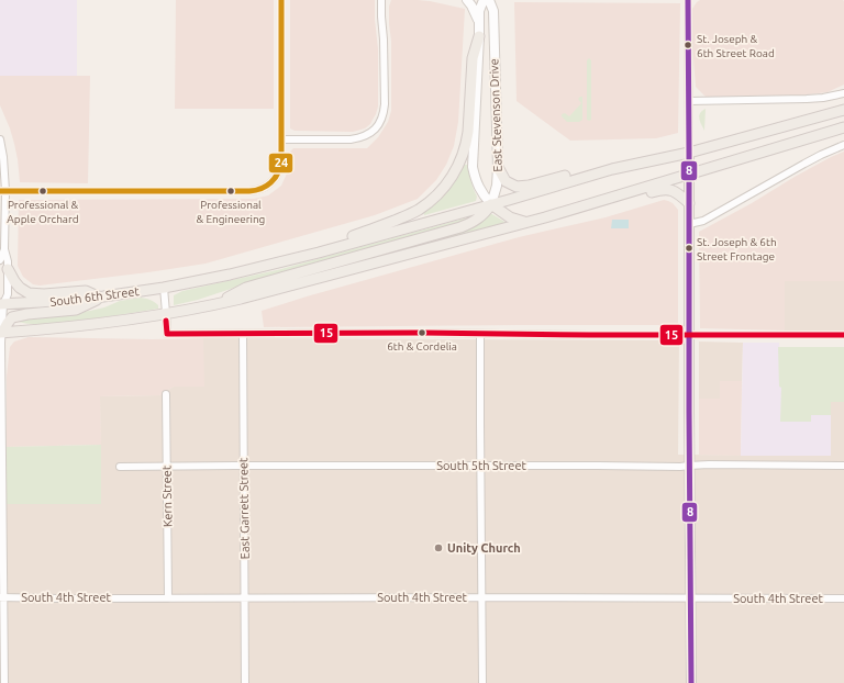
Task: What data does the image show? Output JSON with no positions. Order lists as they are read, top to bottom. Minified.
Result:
{"streets":{"main road":["South 6th Street"],"street":["East Stevenson Drive","South 5th Street","Kern Street","East Garrett Street","South 4th Street"]},"crossings":[["South 5th Street","Kern Street"],["South 5th Street","East Garrett Street"],["Kern Street","South 4th Street"],["East Garrett Street","South 4th Street"]],"places":["St. Joseph & 6th Street Road","Professional & Apple Orchard","Professional & Engineering","St. Joseph & 6th Street Frontage","6th & Cordelia","Unity Church"],"lines":["transit line 8","transit line 24","transit line 15"]}
